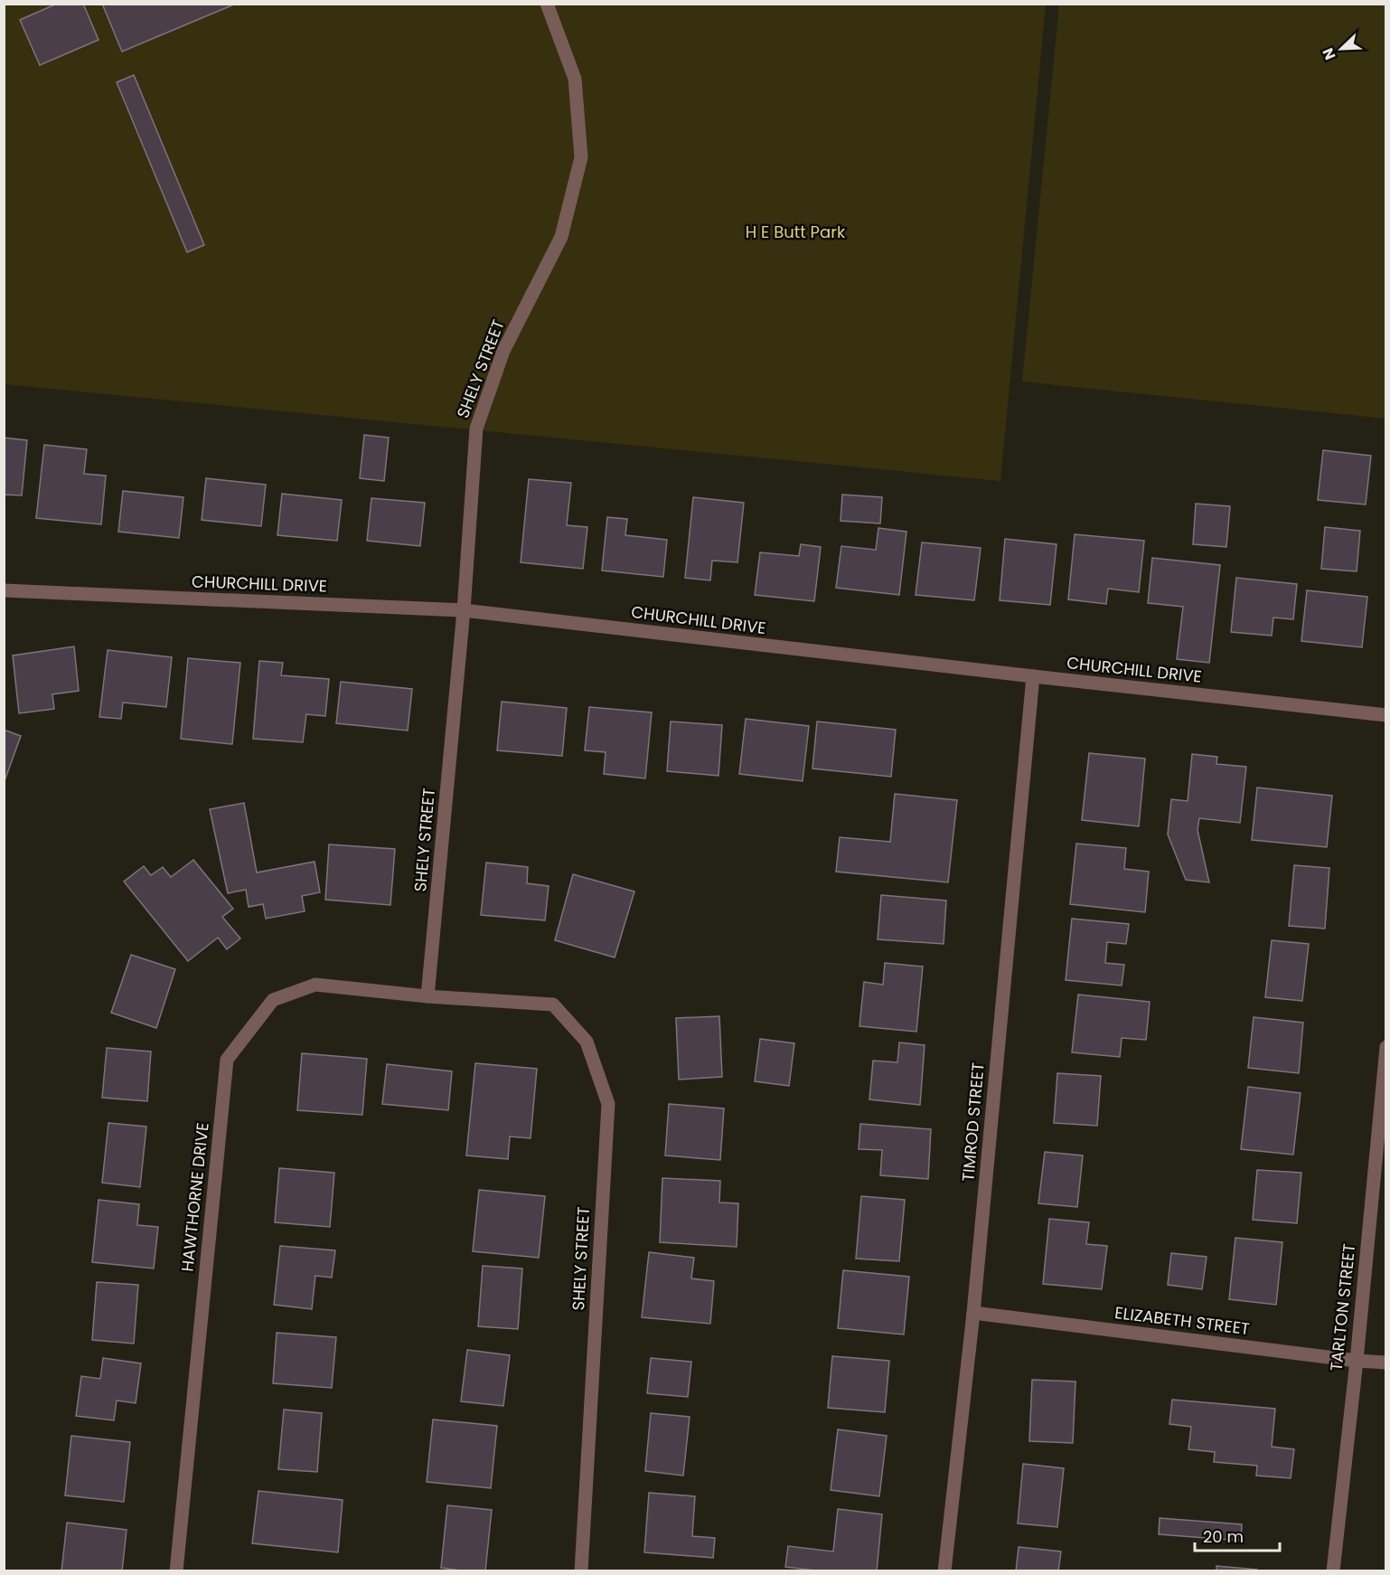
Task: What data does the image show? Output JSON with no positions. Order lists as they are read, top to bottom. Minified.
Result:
{"streets":{"street":["SHELY STREET","CHURCHILL DRIVE","TIMROD STREET","HAWTHORNE DRIVE","TARLTON STREET","ELIZABETH STREET"]},"crossings":[["SHELY STREET","CHURCHILL DRIVE"],["SHELY STREET","HAWTHORNE DRIVE"],["CHURCHILL DRIVE","TIMROD STREET"],["TIMROD STREET","ELIZABETH STREET"],["TARLTON STREET","ELIZABETH STREET"]],"parks":["H E Butt Park"],"scale_bar":"20 m","north":"bottom left"}
